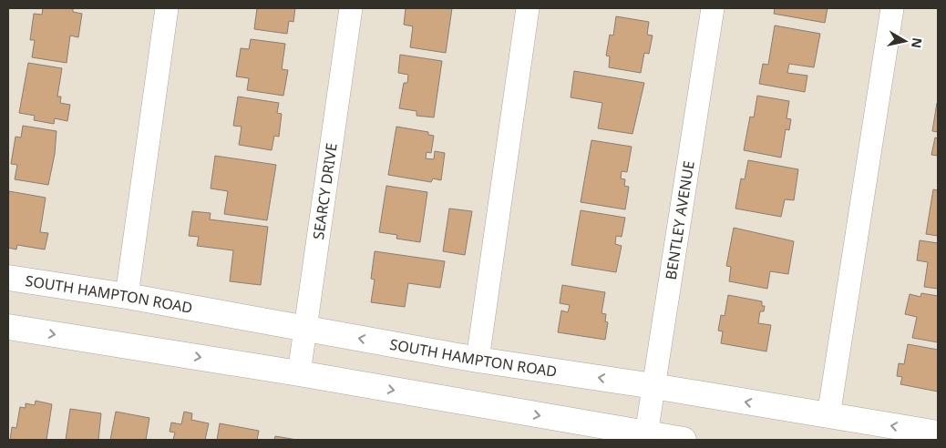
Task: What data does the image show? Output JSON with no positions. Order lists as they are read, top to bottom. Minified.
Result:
{"streets":{"main road":["SOUTH HAMPTON ROAD"],"street":["SEARCY DRIVE","BENTLEY AVENUE"]},"crossings":[["SEARCY DRIVE","SOUTH HAMPTON ROAD"],["BENTLEY AVENUE","SOUTH HAMPTON ROAD"]],"north":"right"}
